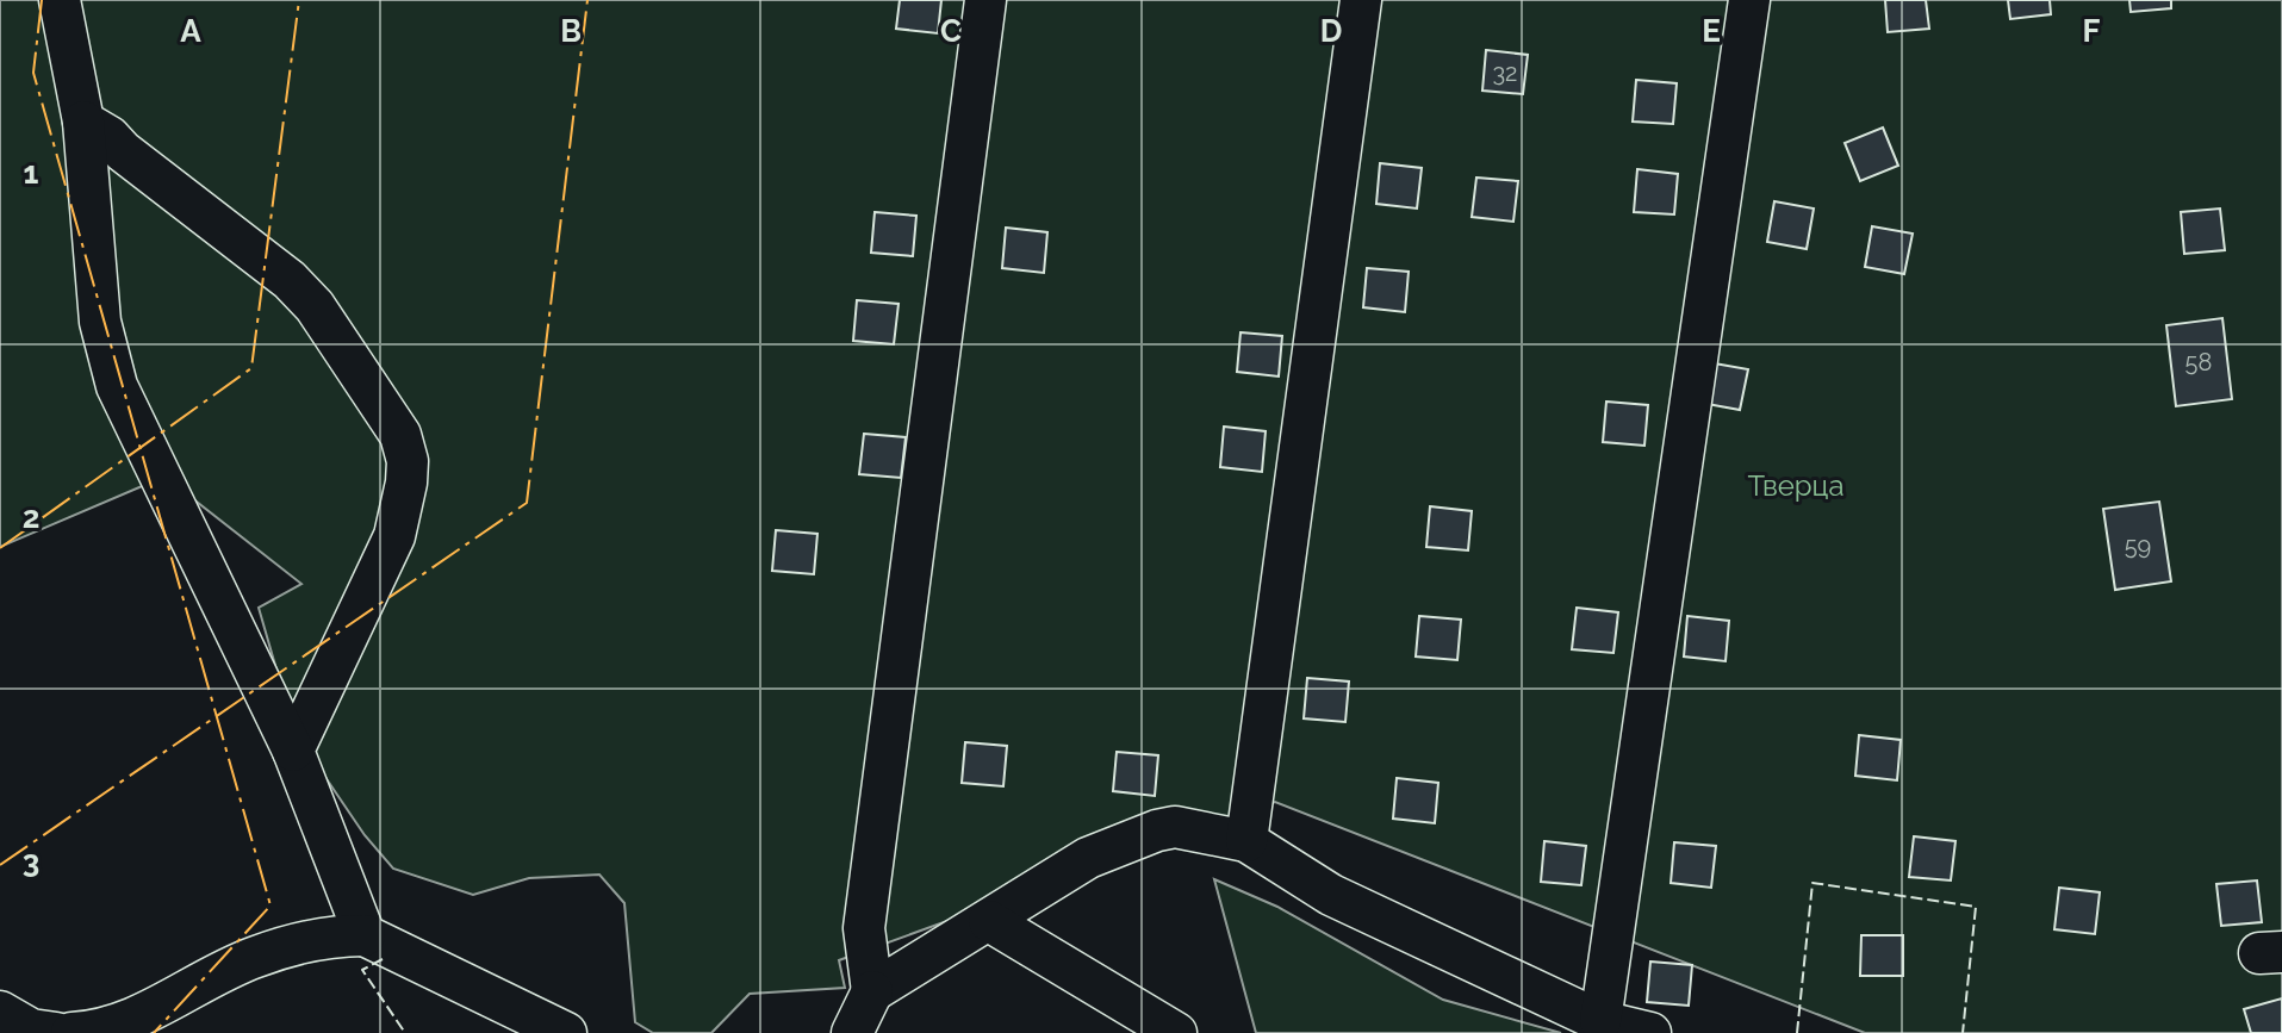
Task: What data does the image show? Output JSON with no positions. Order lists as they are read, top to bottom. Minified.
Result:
{"parks":["Тверца"],"house_numbers":["32","58","59"],"grid":{"columns":["A","B","C","D","E","F"],"rows":["1","2","3"]}}
